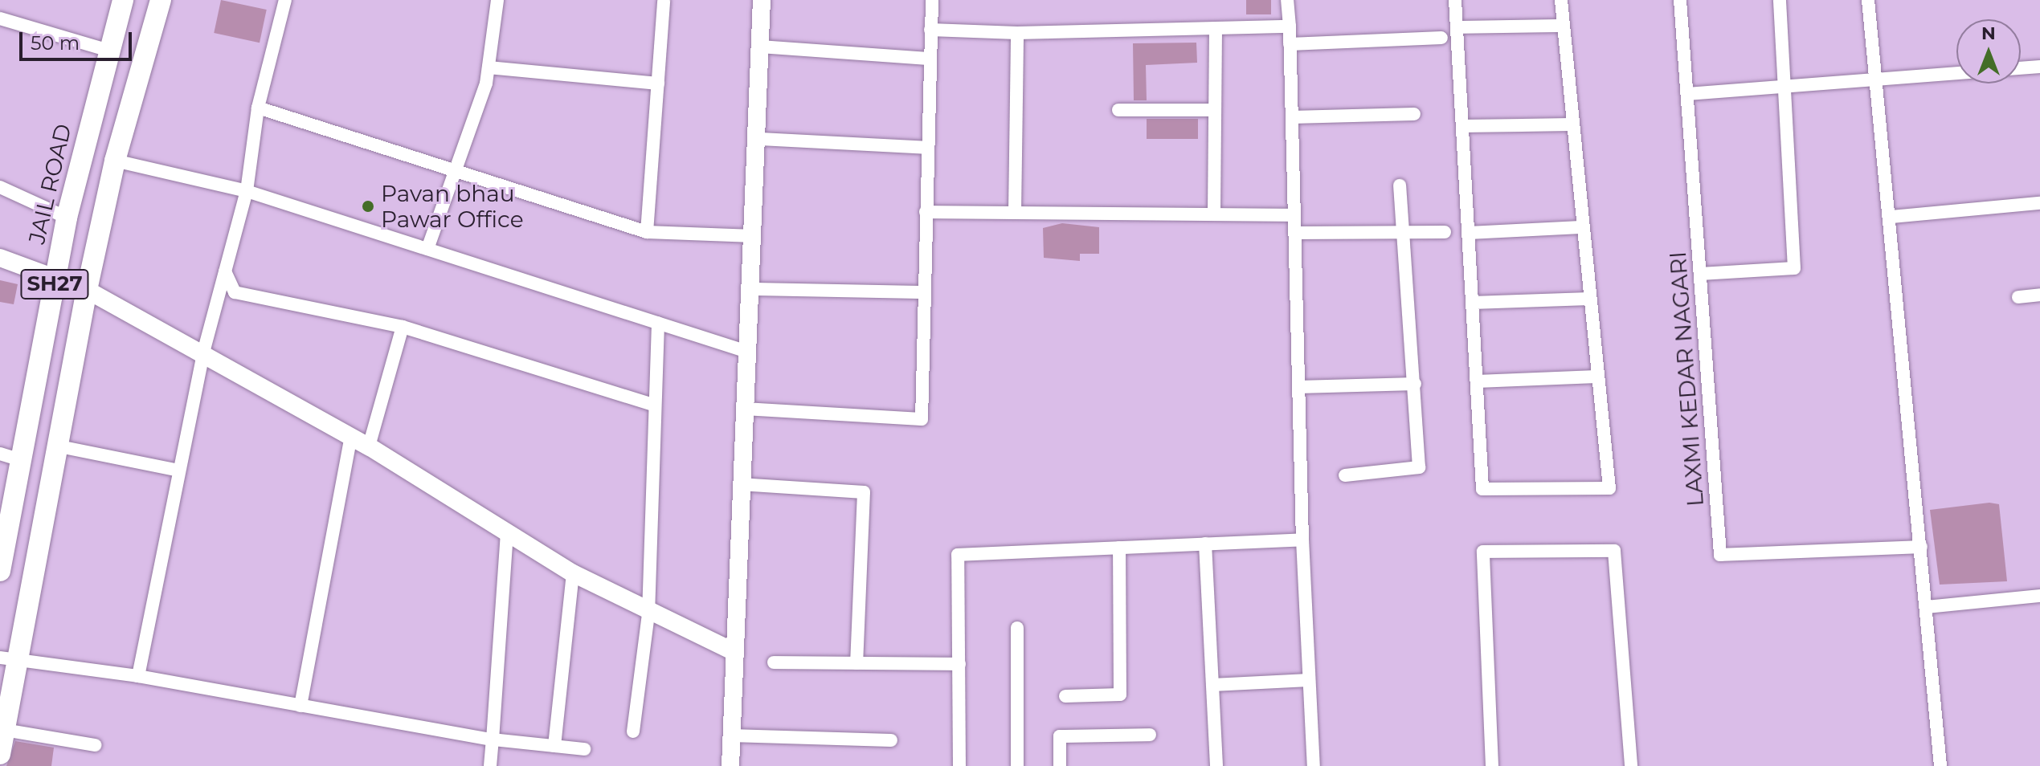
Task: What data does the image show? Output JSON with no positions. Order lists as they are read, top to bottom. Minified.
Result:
{"streets":{"main road":["JAIL ROAD","SH27"],"street":["LAXMI KEDAR NAGARI"]},"places":["Pavan bhau Pawar Office"],"scale_bar":"50 m","north":"top"}
